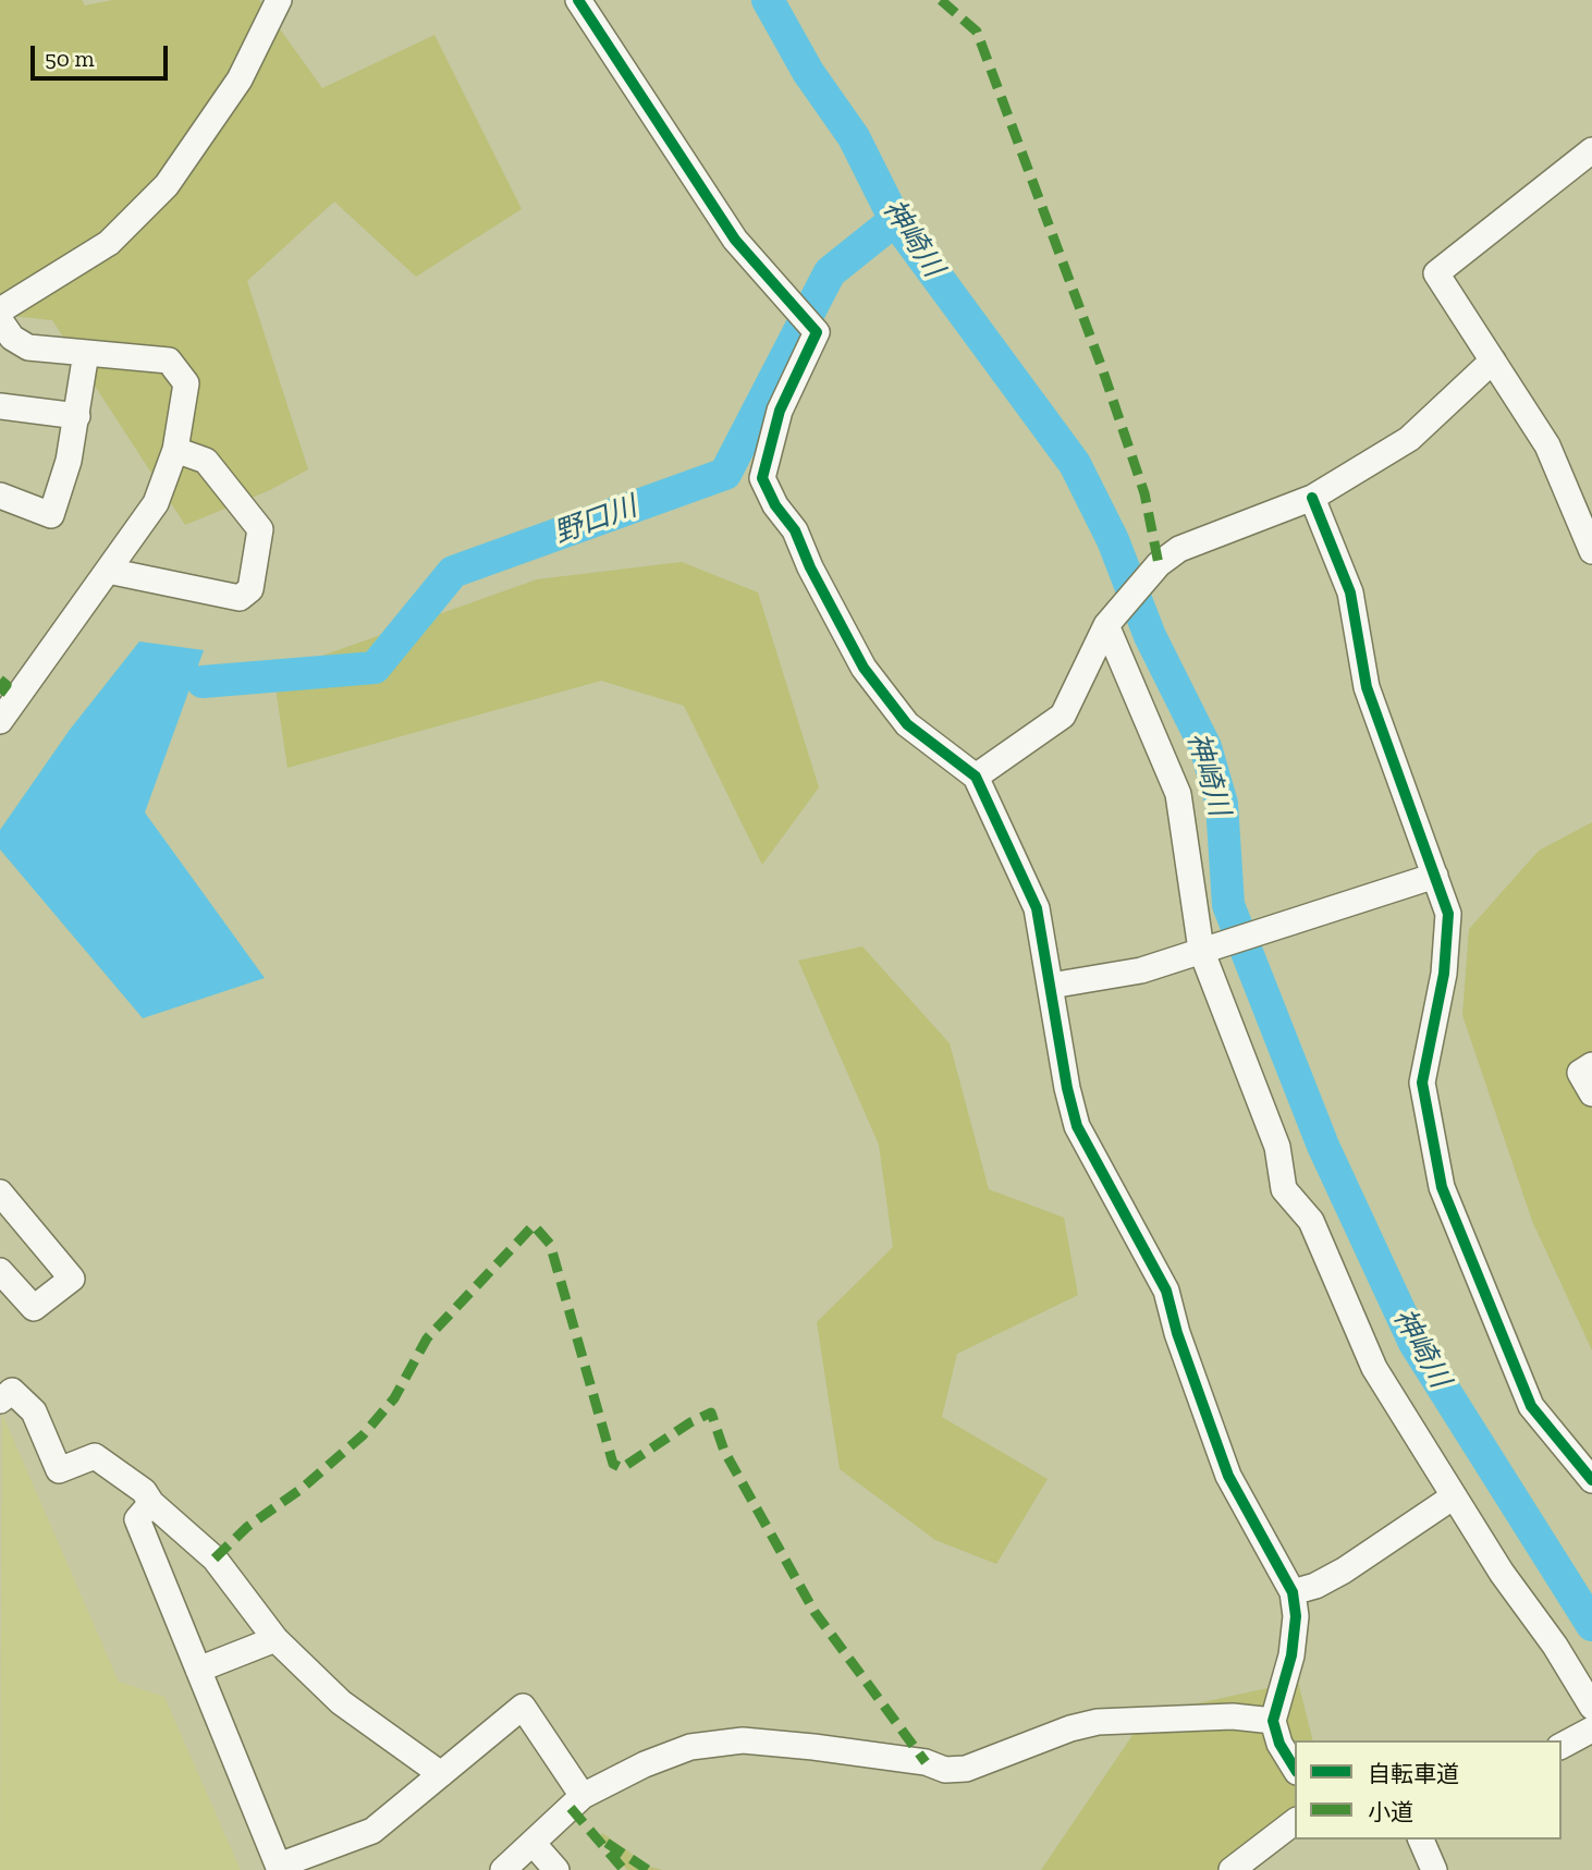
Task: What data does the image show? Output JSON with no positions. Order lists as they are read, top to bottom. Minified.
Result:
{"water":["神崎川","野口川"],"legend":["自転車道","小道"],"scale_bar":"50 m"}
